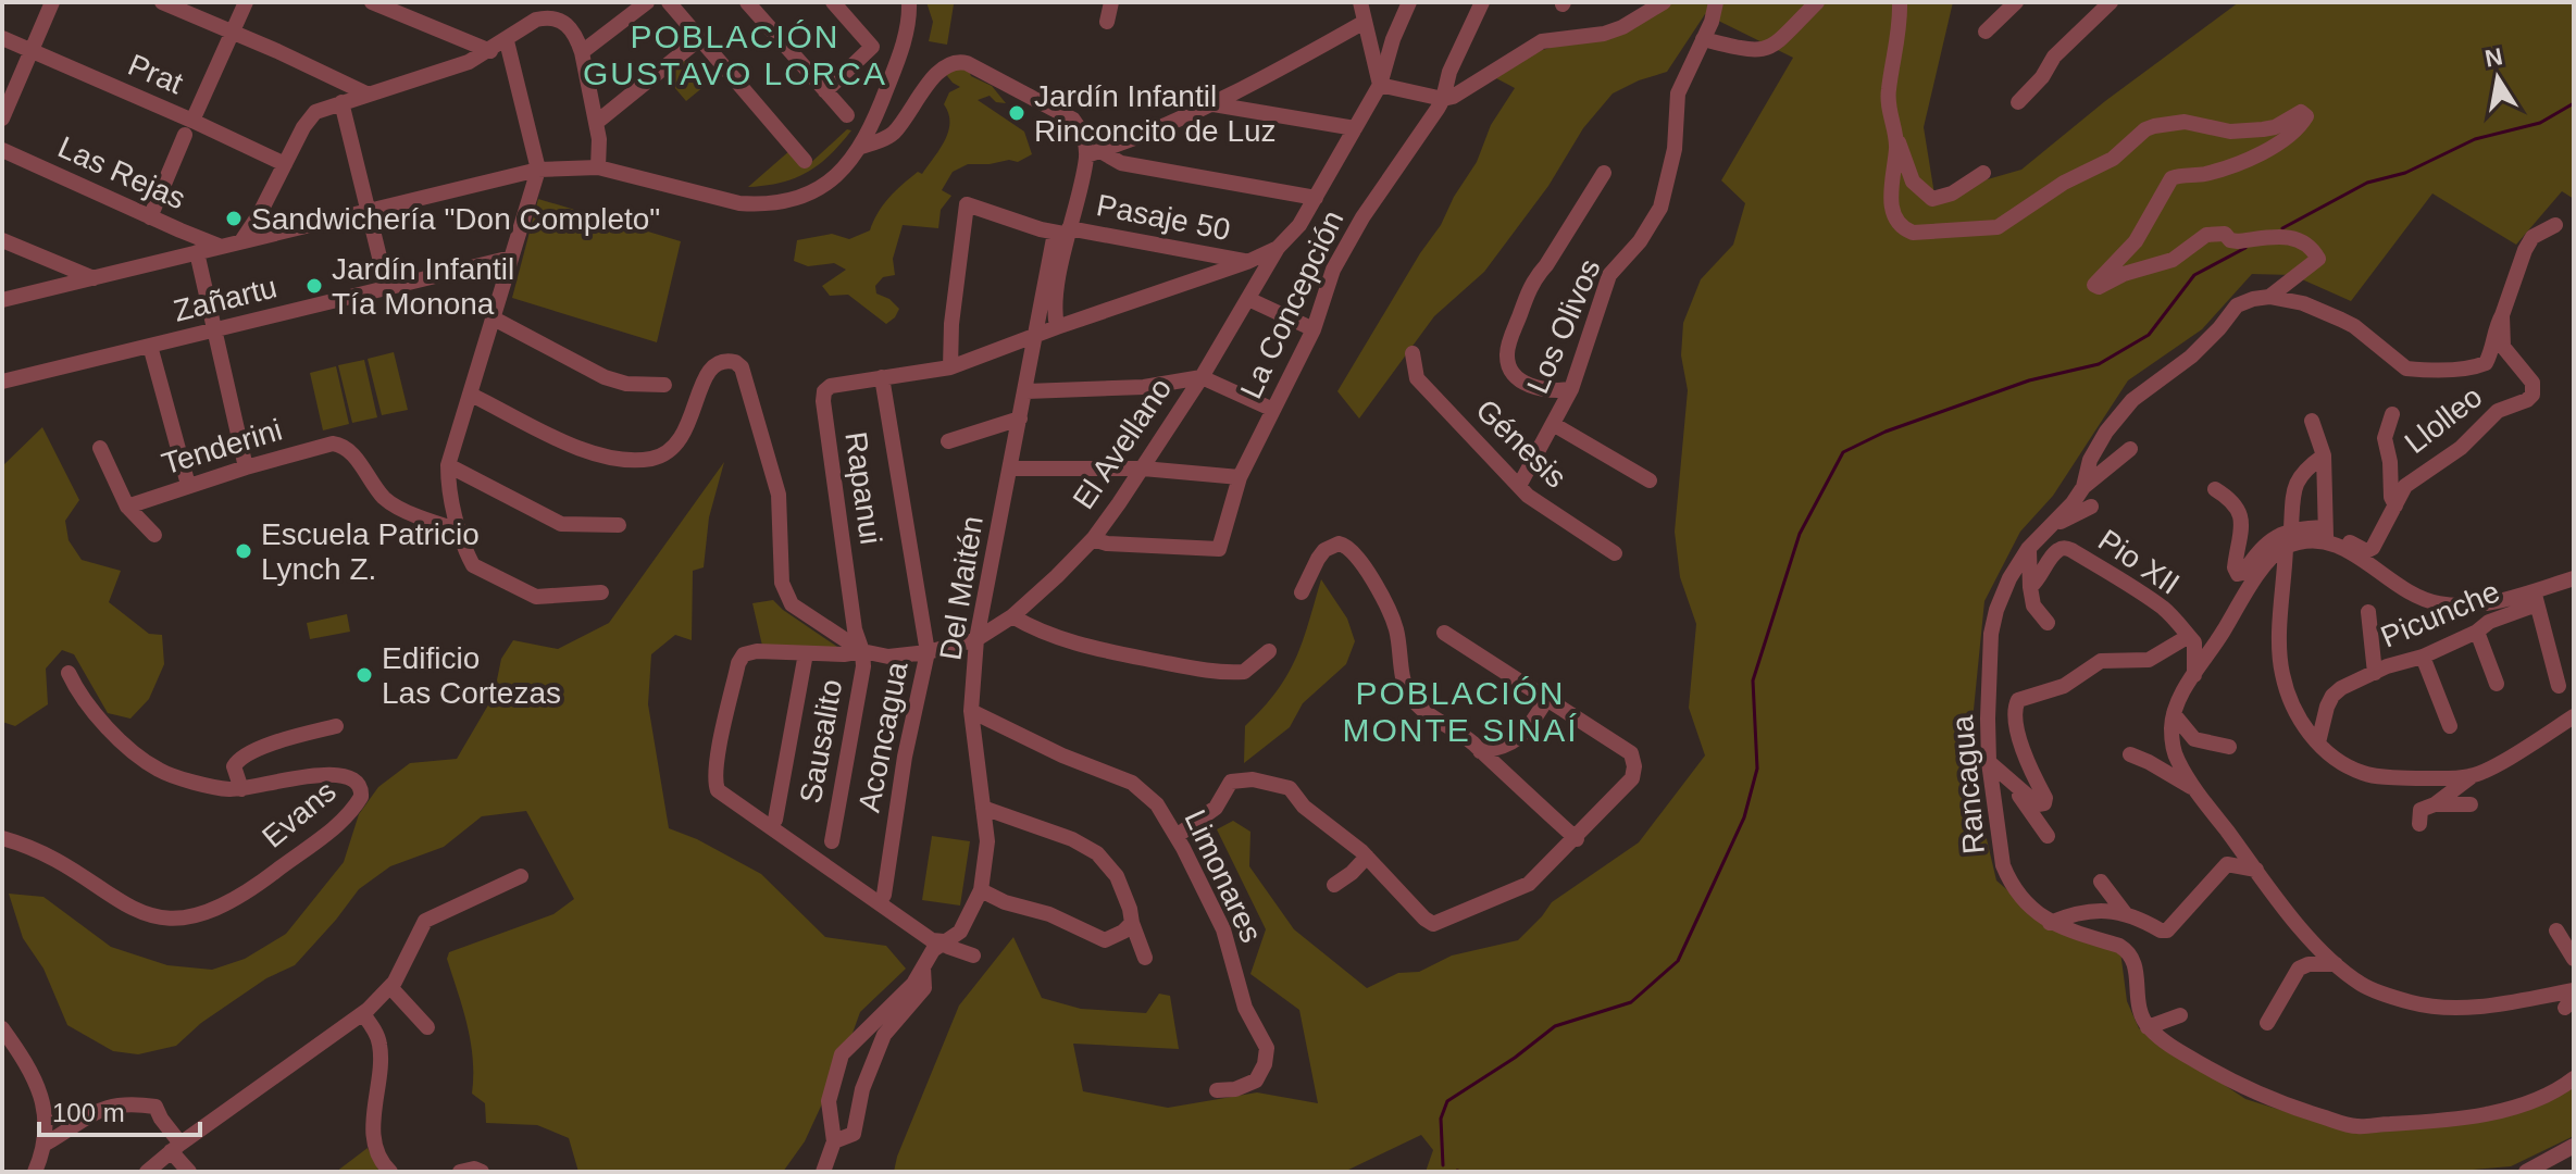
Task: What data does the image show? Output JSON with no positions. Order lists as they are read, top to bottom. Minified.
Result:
{"streets":{"street":["Prat","Las Rejas","Pasaje 50","Zañartu","La Concepción","Los Olivos","Llolleo","El Avellano","Génesis","Tenderini","Rapanui","Pio XII","Del Maitén","Picunche","Aconcagua","Sausalito","Rancagua","Evans","Limonares"]},"crossings":[["Pasaje 50","El Avellano"],["Pasaje 50","Rapanui"],["Pasaje 50","Del Maitén"],["La Concepción","El Avellano"],["Los Olivos","Génesis"],["El Avellano","Rapanui"],["El Avellano","Del Maitén"],["El Avellano","Aconcagua"],["El Avellano","Sausalito"],["Rapanui","Aconcagua"],["Rapanui","Sausalito"],["Del Maitén","Limonares"]],"districts":["POBLACIÓN GUSTAVO LORCA","POBLACIÓN MONTE SINAÍ"],"places":["Jardín Infantil Rinconcito de Luz","Sandwichería \"Don Completo\"","Jardín Infantil Tía Monona","Escuela Patricio Lynch Z.","Edificio Las Cortezas"],"scale_bar":"100 m","north":"top"}
